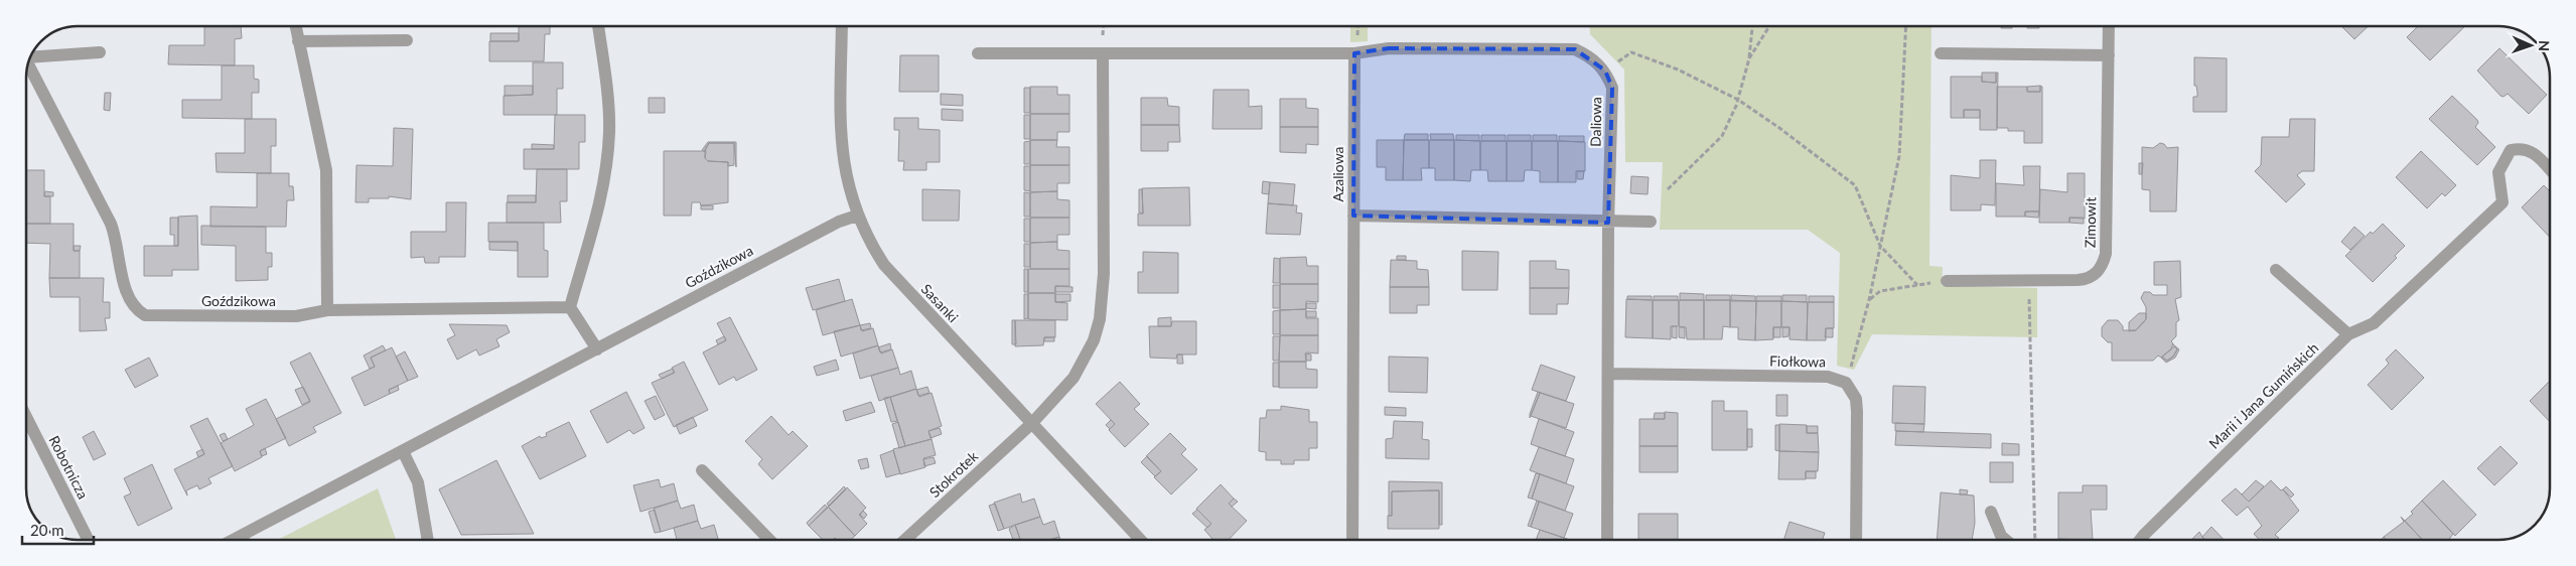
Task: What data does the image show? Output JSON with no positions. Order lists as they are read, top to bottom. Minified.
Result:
{"streets":{"street":["Daliowa","Azaliowa","Zimowit","Goździkowa","Sasanki","Fiołkowa","Marii i Jana Gumińskich","Robotnicza","Stokrotek"]},"crossings":[["Daliowa","Fiołkowa"],["Goździkowa","Sasanki"],["Sasanki","Stokrotek"]],"scale_bar":"20 m","north":"right"}
